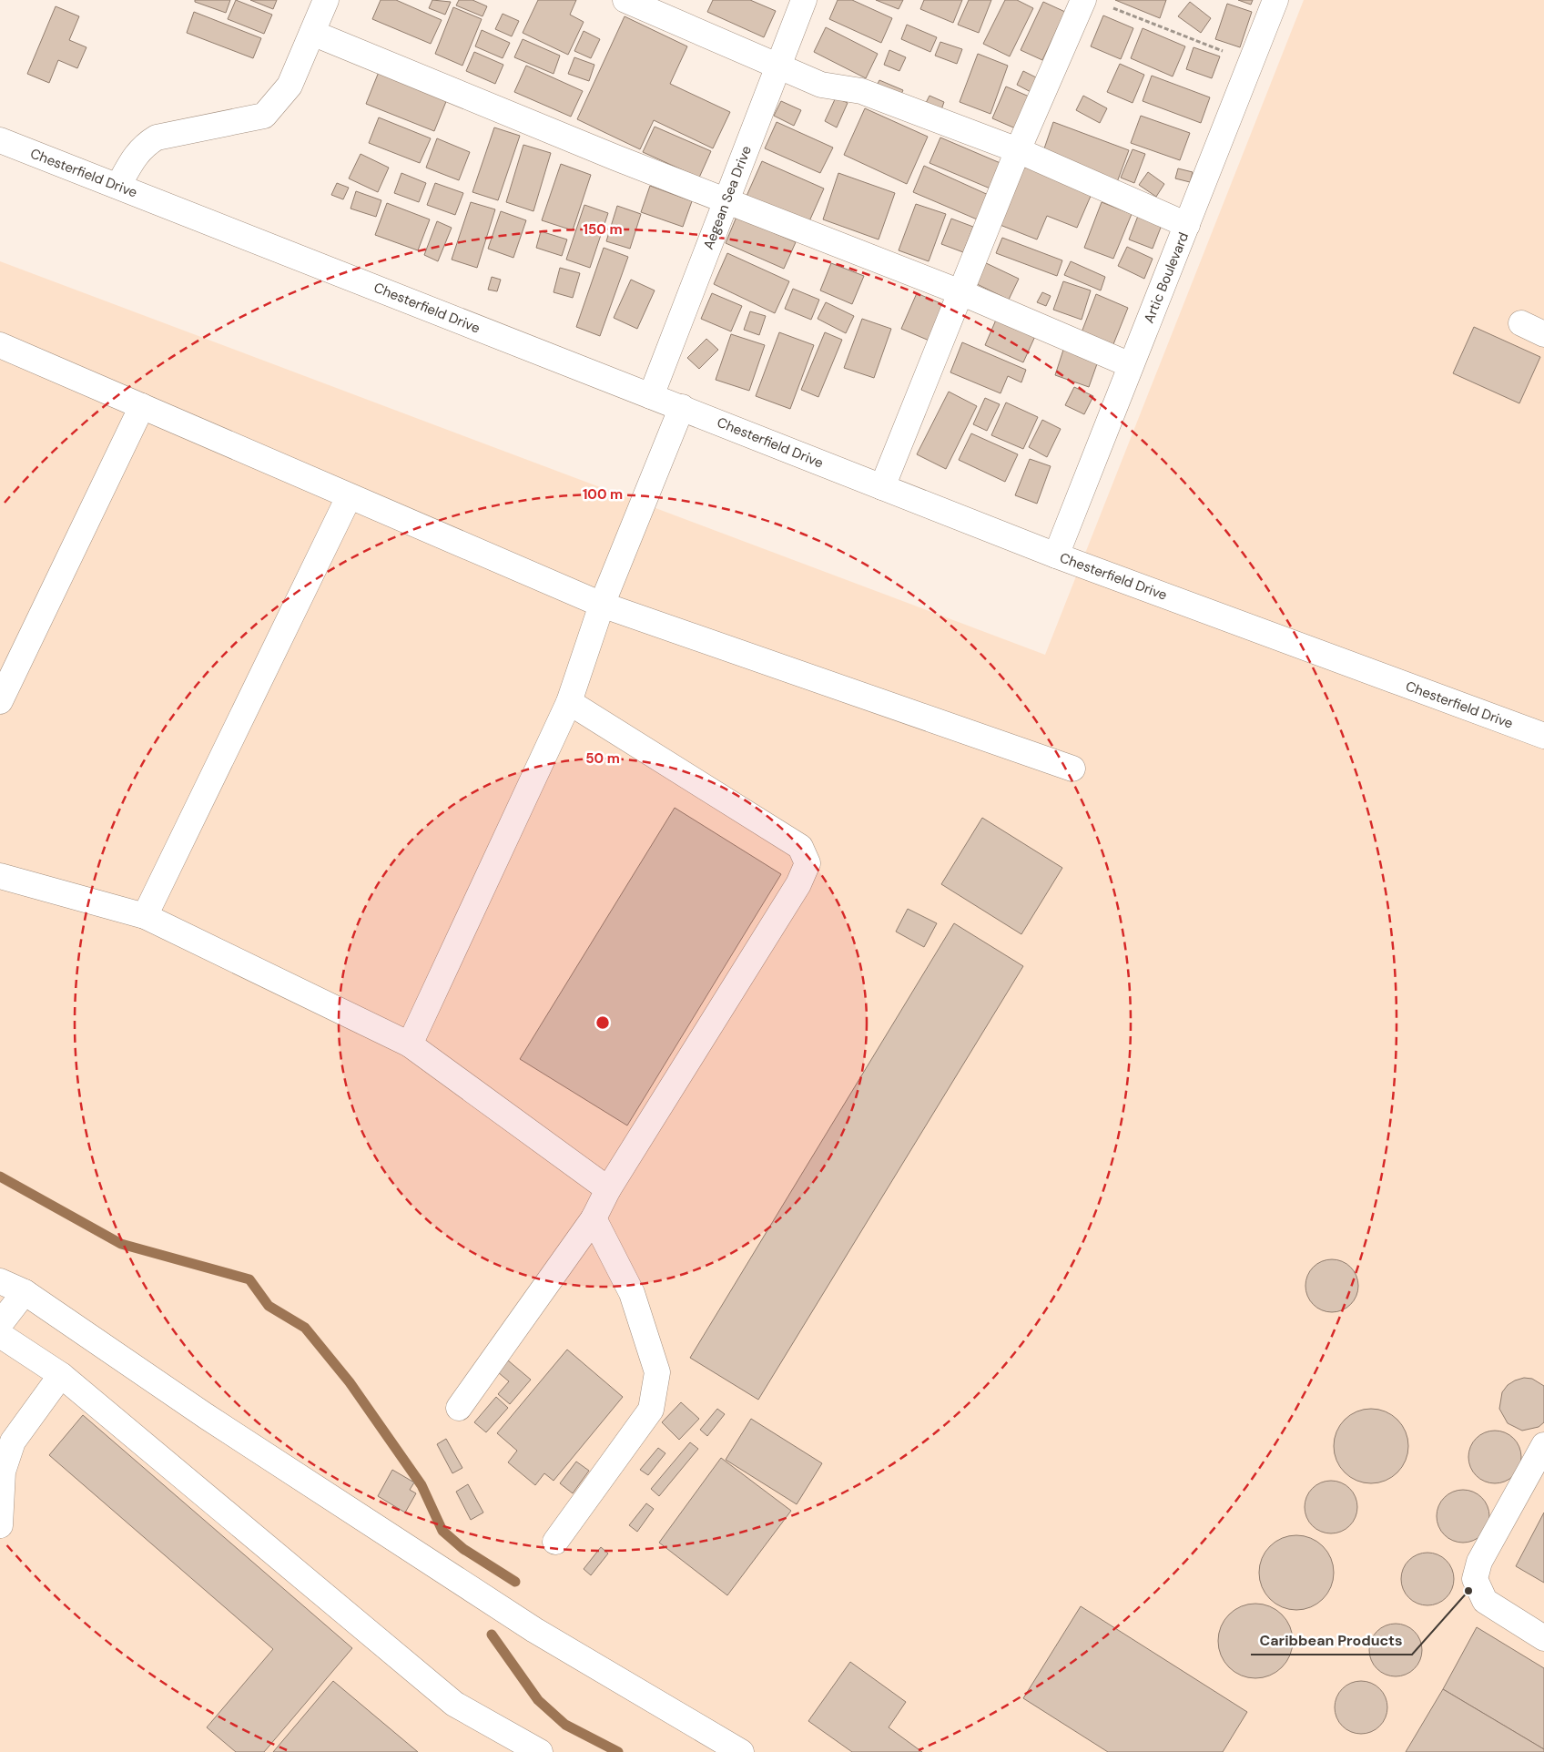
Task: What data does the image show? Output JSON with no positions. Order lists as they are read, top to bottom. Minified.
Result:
{"streets":{"street":["Chesterfield Drive","Aegean Sea Drive","Artic Boulevard"]},"crossings":[["Chesterfield Drive","Aegean Sea Drive"],["Chesterfield Drive","Artic Boulevard"]],"places":["Caribbean Products"],"rings":["150 m","100 m","50 m"]}
